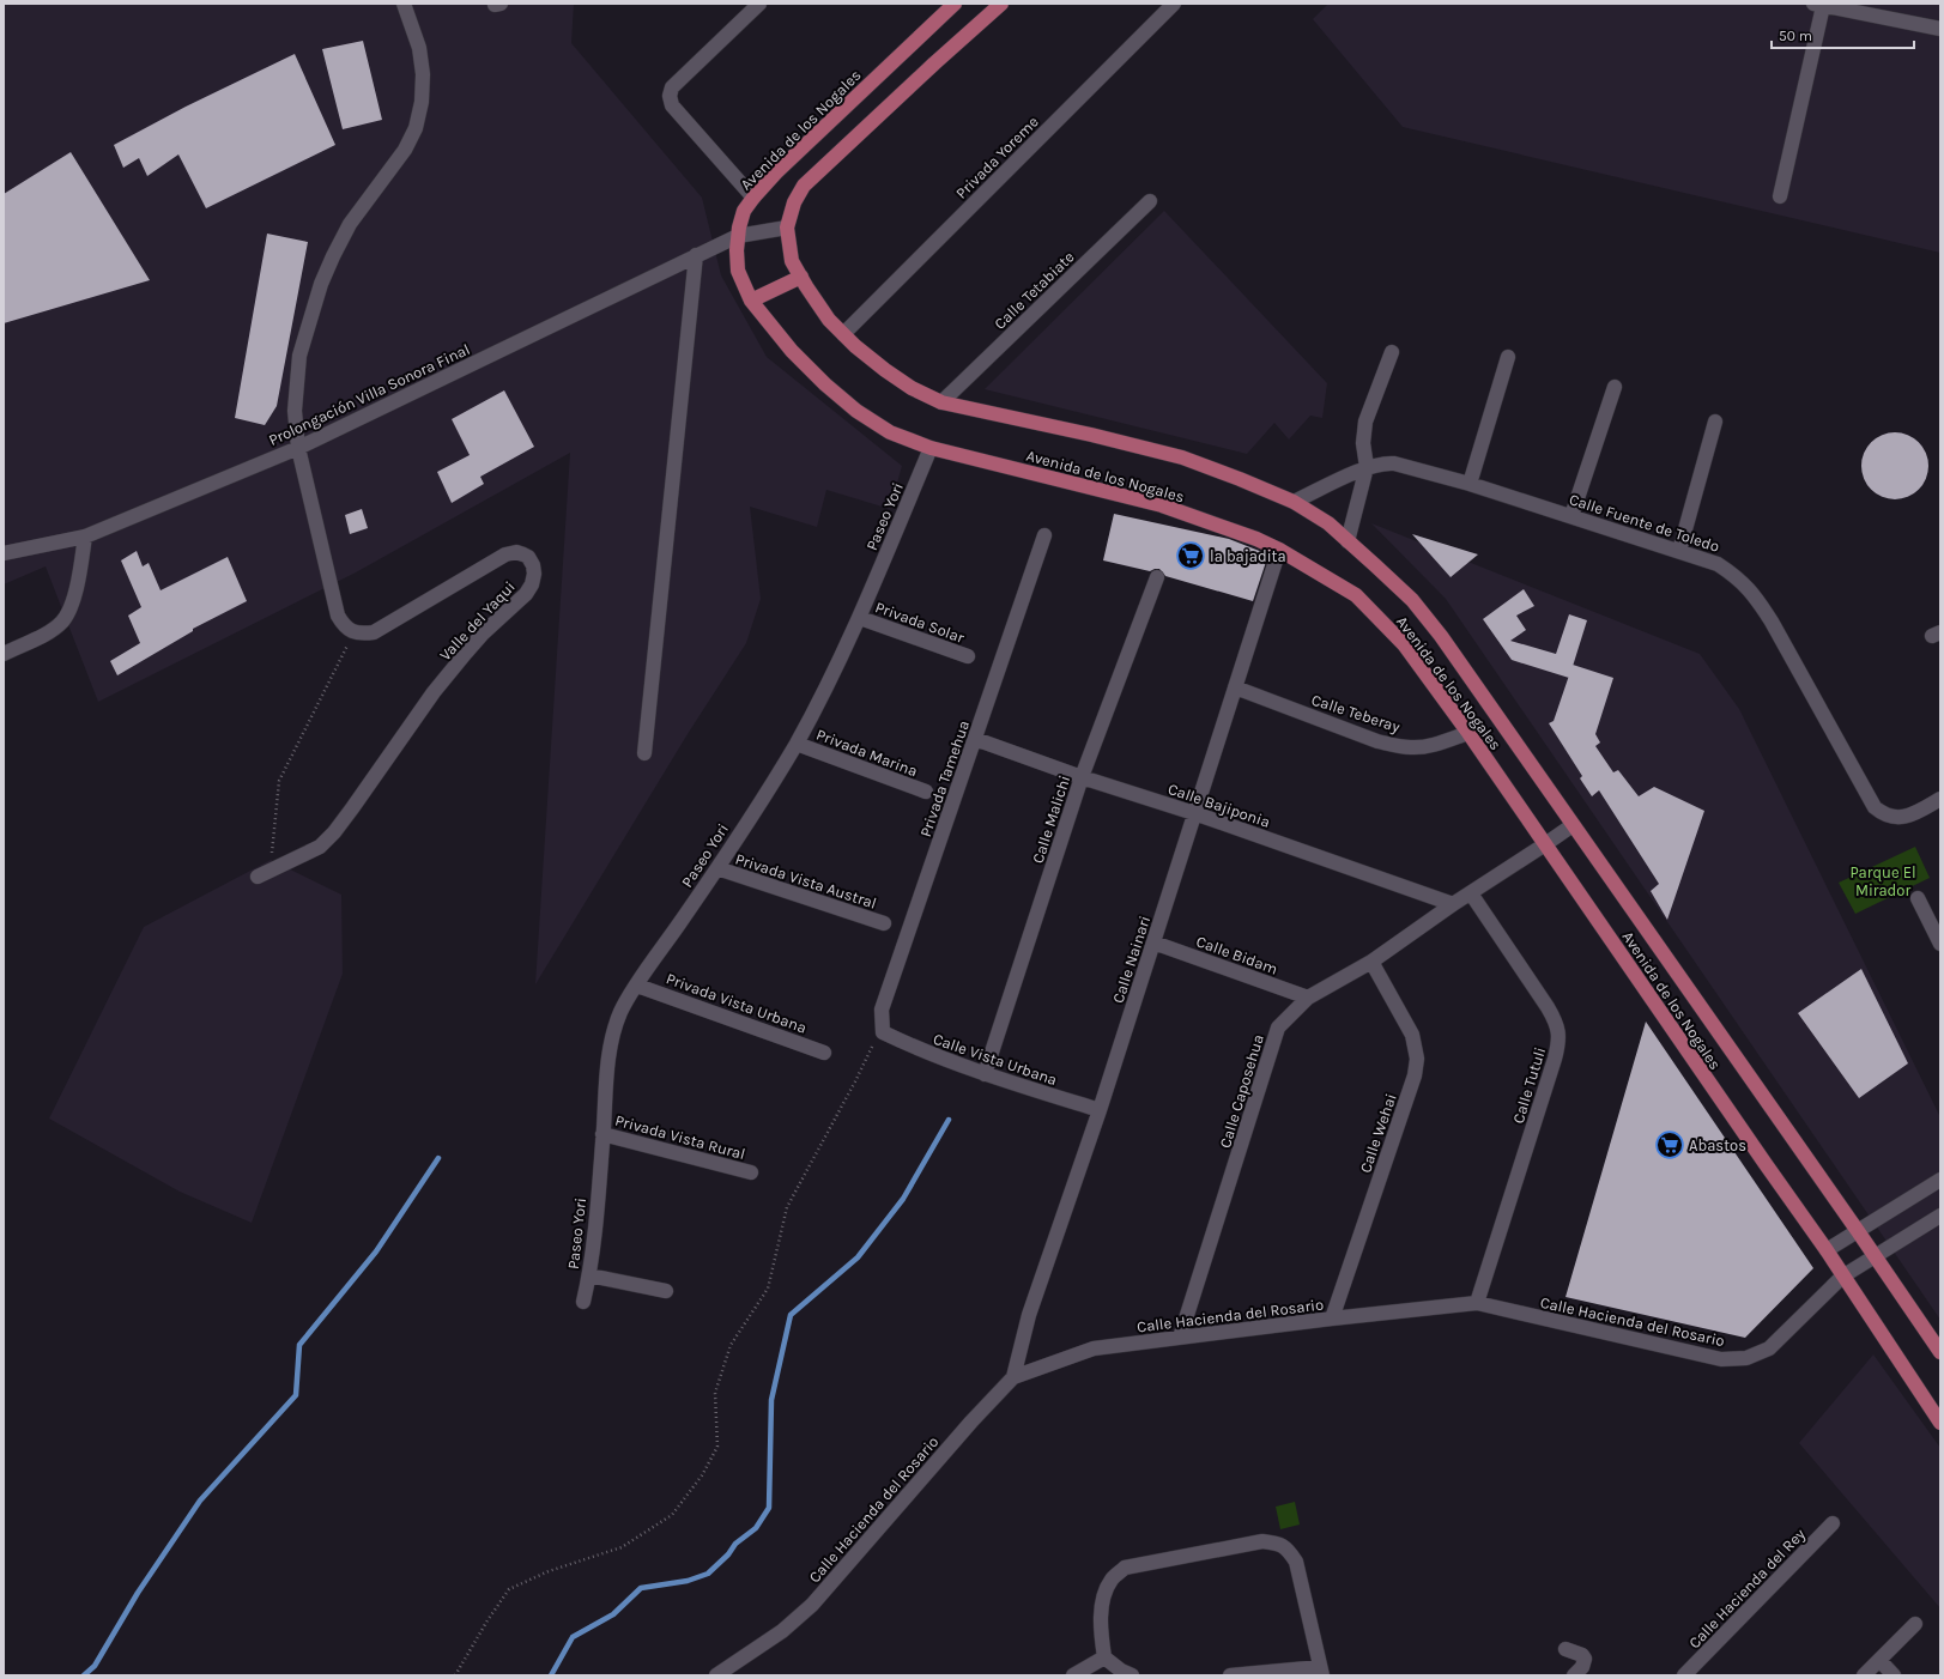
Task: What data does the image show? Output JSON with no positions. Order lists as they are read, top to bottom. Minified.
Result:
{"streets":{"main road":["Avenida de los Nogales"],"street":["Privada Yoreme","Calle Tetabiate","Prolongación Villa Sonora Final","Paseo Yori","Calle Fuente de Toledo","Valle del Yaqui","Privada Solar","Calle Teberay","Privada Marina","Privada Tamehua","Calle Bajiponia","Calle Malichi","Privada Vista Austral","Calle Bidam","Calle Nainari","Privada Vista Urbana","Calle Vista Urbana","Calle Tutuli","Calle Caposehua","Calle Wehai","Privada Vista Rural","Calle Hacienda del Rosario","Calle Hacienda del Rey"]},"crossings":[["Avenida de los Nogales","Privada Yoreme"],["Avenida de los Nogales","Calle Tetabiate"],["Avenida de los Nogales","Prolongación Villa Sonora Final"],["Avenida de los Nogales","Paseo Yori"],["Avenida de los Nogales","Calle Fuente de Toledo"],["Avenida de los Nogales","Calle Teberay"],["Avenida de los Nogales","Calle Nainari"],["Avenida de los Nogales","Calle Caposehua"],["Avenida de los Nogales","Calle Hacienda del Rosario"],["Paseo Yori","Privada Solar"],["Paseo Yori","Privada Marina"],["Paseo Yori","Privada Vista Austral"],["Paseo Yori","Privada Vista Urbana"],["Paseo Yori","Privada Vista Rural"],["Calle Teberay","Calle Nainari"],["Privada Tamehua","Calle Bajiponia"],["Privada Tamehua","Calle Vista Urbana"],["Calle Bajiponia","Calle Malichi"],["Calle Bajiponia","Calle Nainari"],["Calle Bajiponia","Calle Caposehua"],["Calle Malichi","Calle Vista Urbana"],["Calle Bidam","Calle Nainari"],["Calle Bidam","Calle Caposehua"],["Calle Nainari","Calle Vista Urbana"],["Calle Nainari","Calle Hacienda del Rosario"],["Calle Tutuli","Calle Caposehua"],["Calle Tutuli","Calle Hacienda del Rosario"],["Calle Caposehua","Calle Wehai"],["Calle Caposehua","Calle Hacienda del Rosario"],["Calle Wehai","Calle Hacienda del Rosario"]],"parks":["Parque El Mirador"],"places":{"supermarket":["la bajadita","Abastos"]},"scale_bar":"50 m"}
